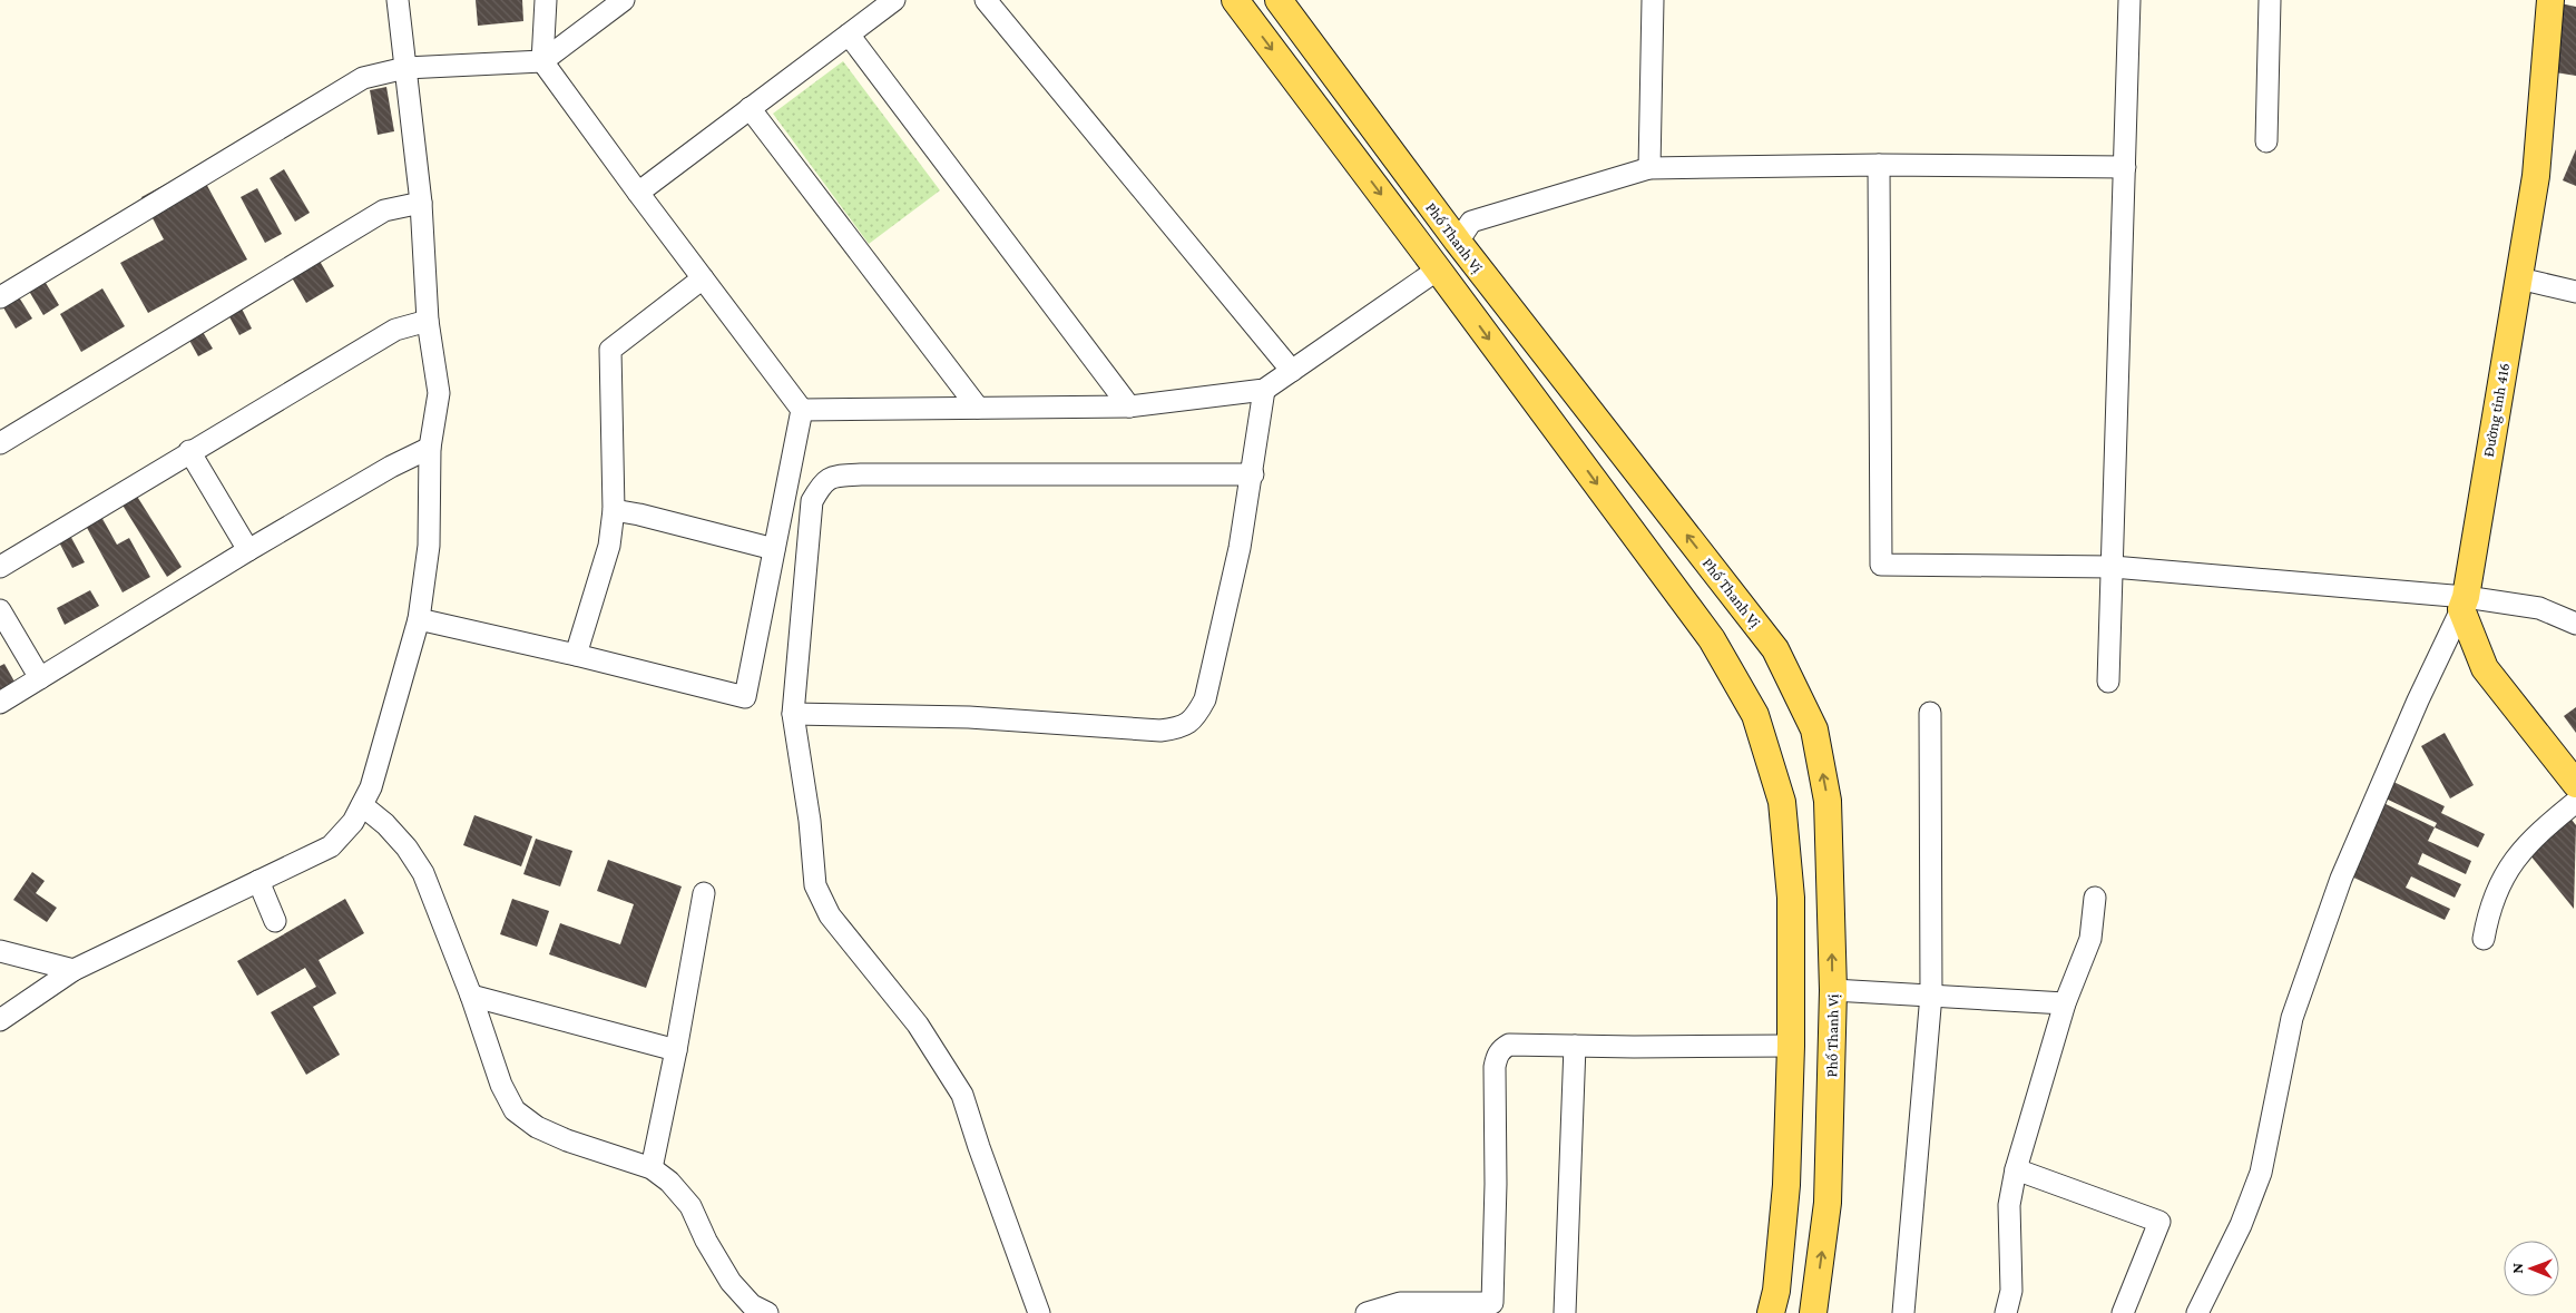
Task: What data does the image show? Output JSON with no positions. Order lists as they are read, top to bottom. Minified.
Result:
{"streets":{"main road":["Phố Thanh Vị","Đường tỉnh 416"]},"north":"left"}
